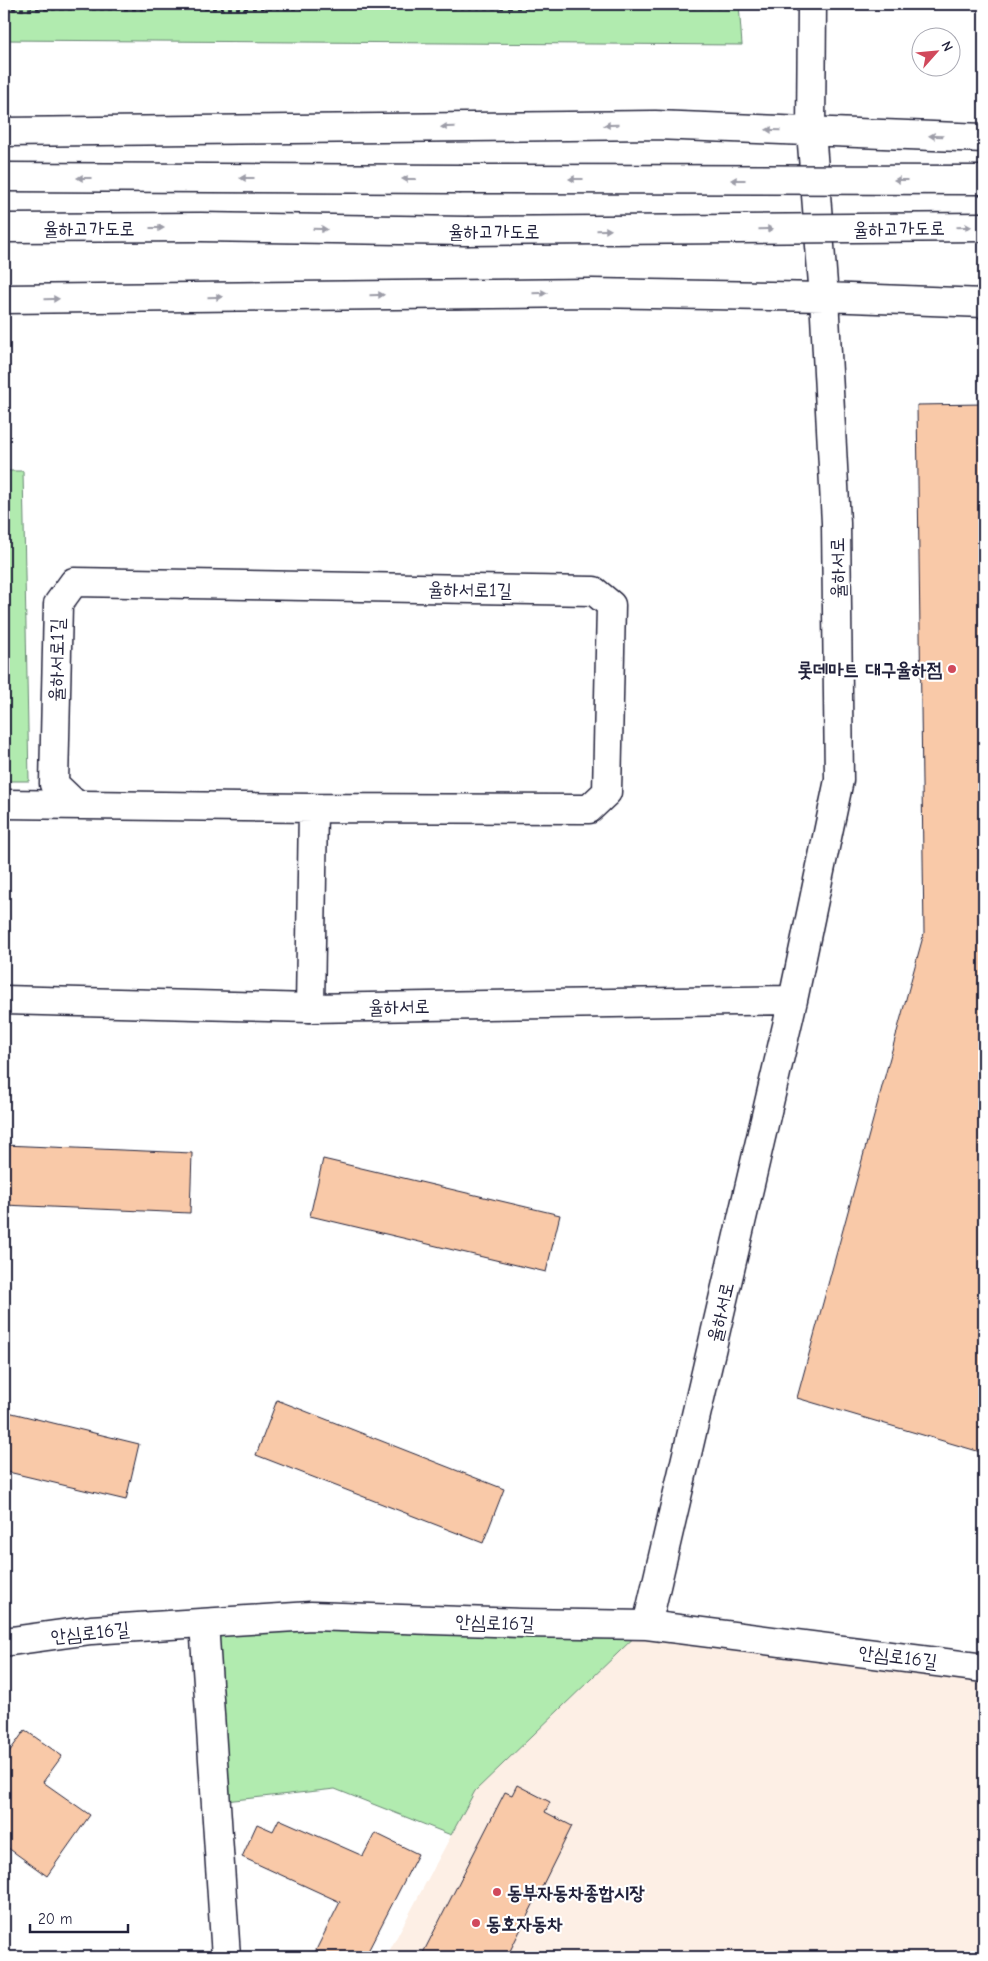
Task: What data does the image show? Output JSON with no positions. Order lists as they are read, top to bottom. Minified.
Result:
{"streets":{"main road":["율하고가도로","율하서로","율하서로1길","안심로16길"]},"crossings":[["율하서로","안심로16길"]],"places":["롯데마트 대구율하점","동부자동차종합시장","동호자동차"],"scale_bar":"20 m","north":"top right"}
